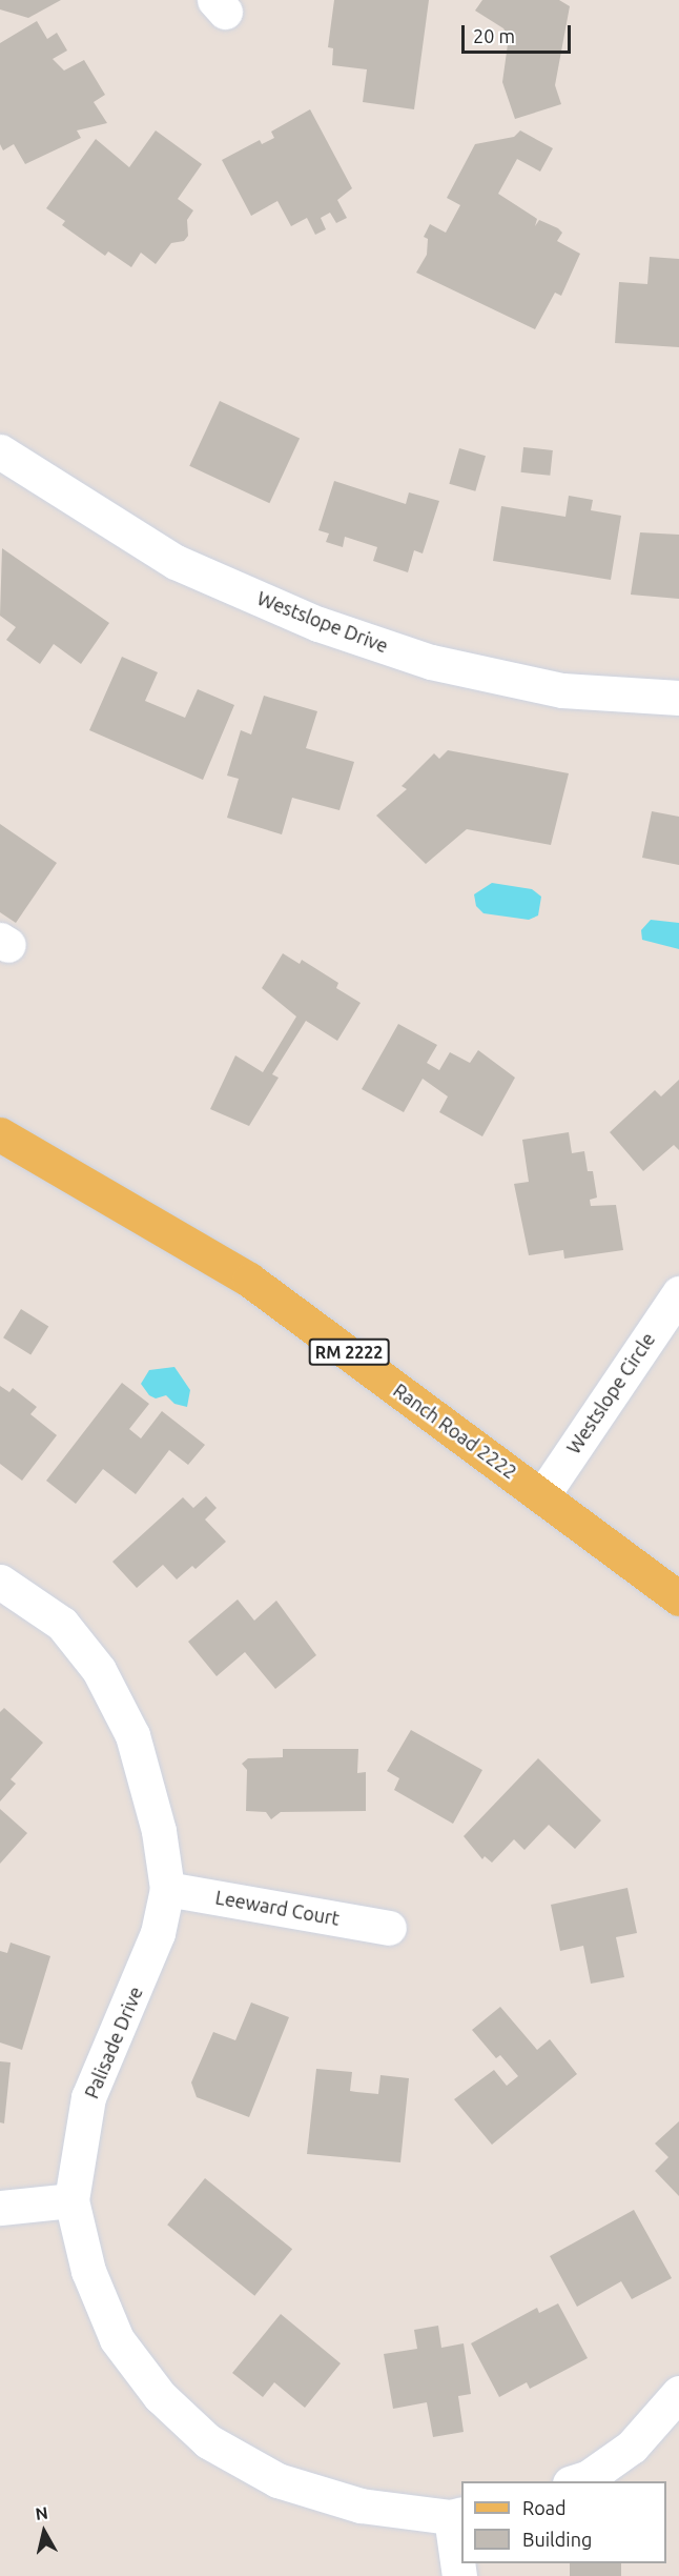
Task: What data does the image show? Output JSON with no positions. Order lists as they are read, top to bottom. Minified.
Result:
{"streets":{"main road":["RM 2222","Ranch Road 2222"],"street":["Westslope Drive","Westslope Circle","Leeward Court","Palisade Drive"]},"crossings":[["Westslope Circle","Ranch Road 2222"],["Leeward Court","Palisade Drive"]],"legend":["Road","Building"],"scale_bar":"20 m","north":"top"}
